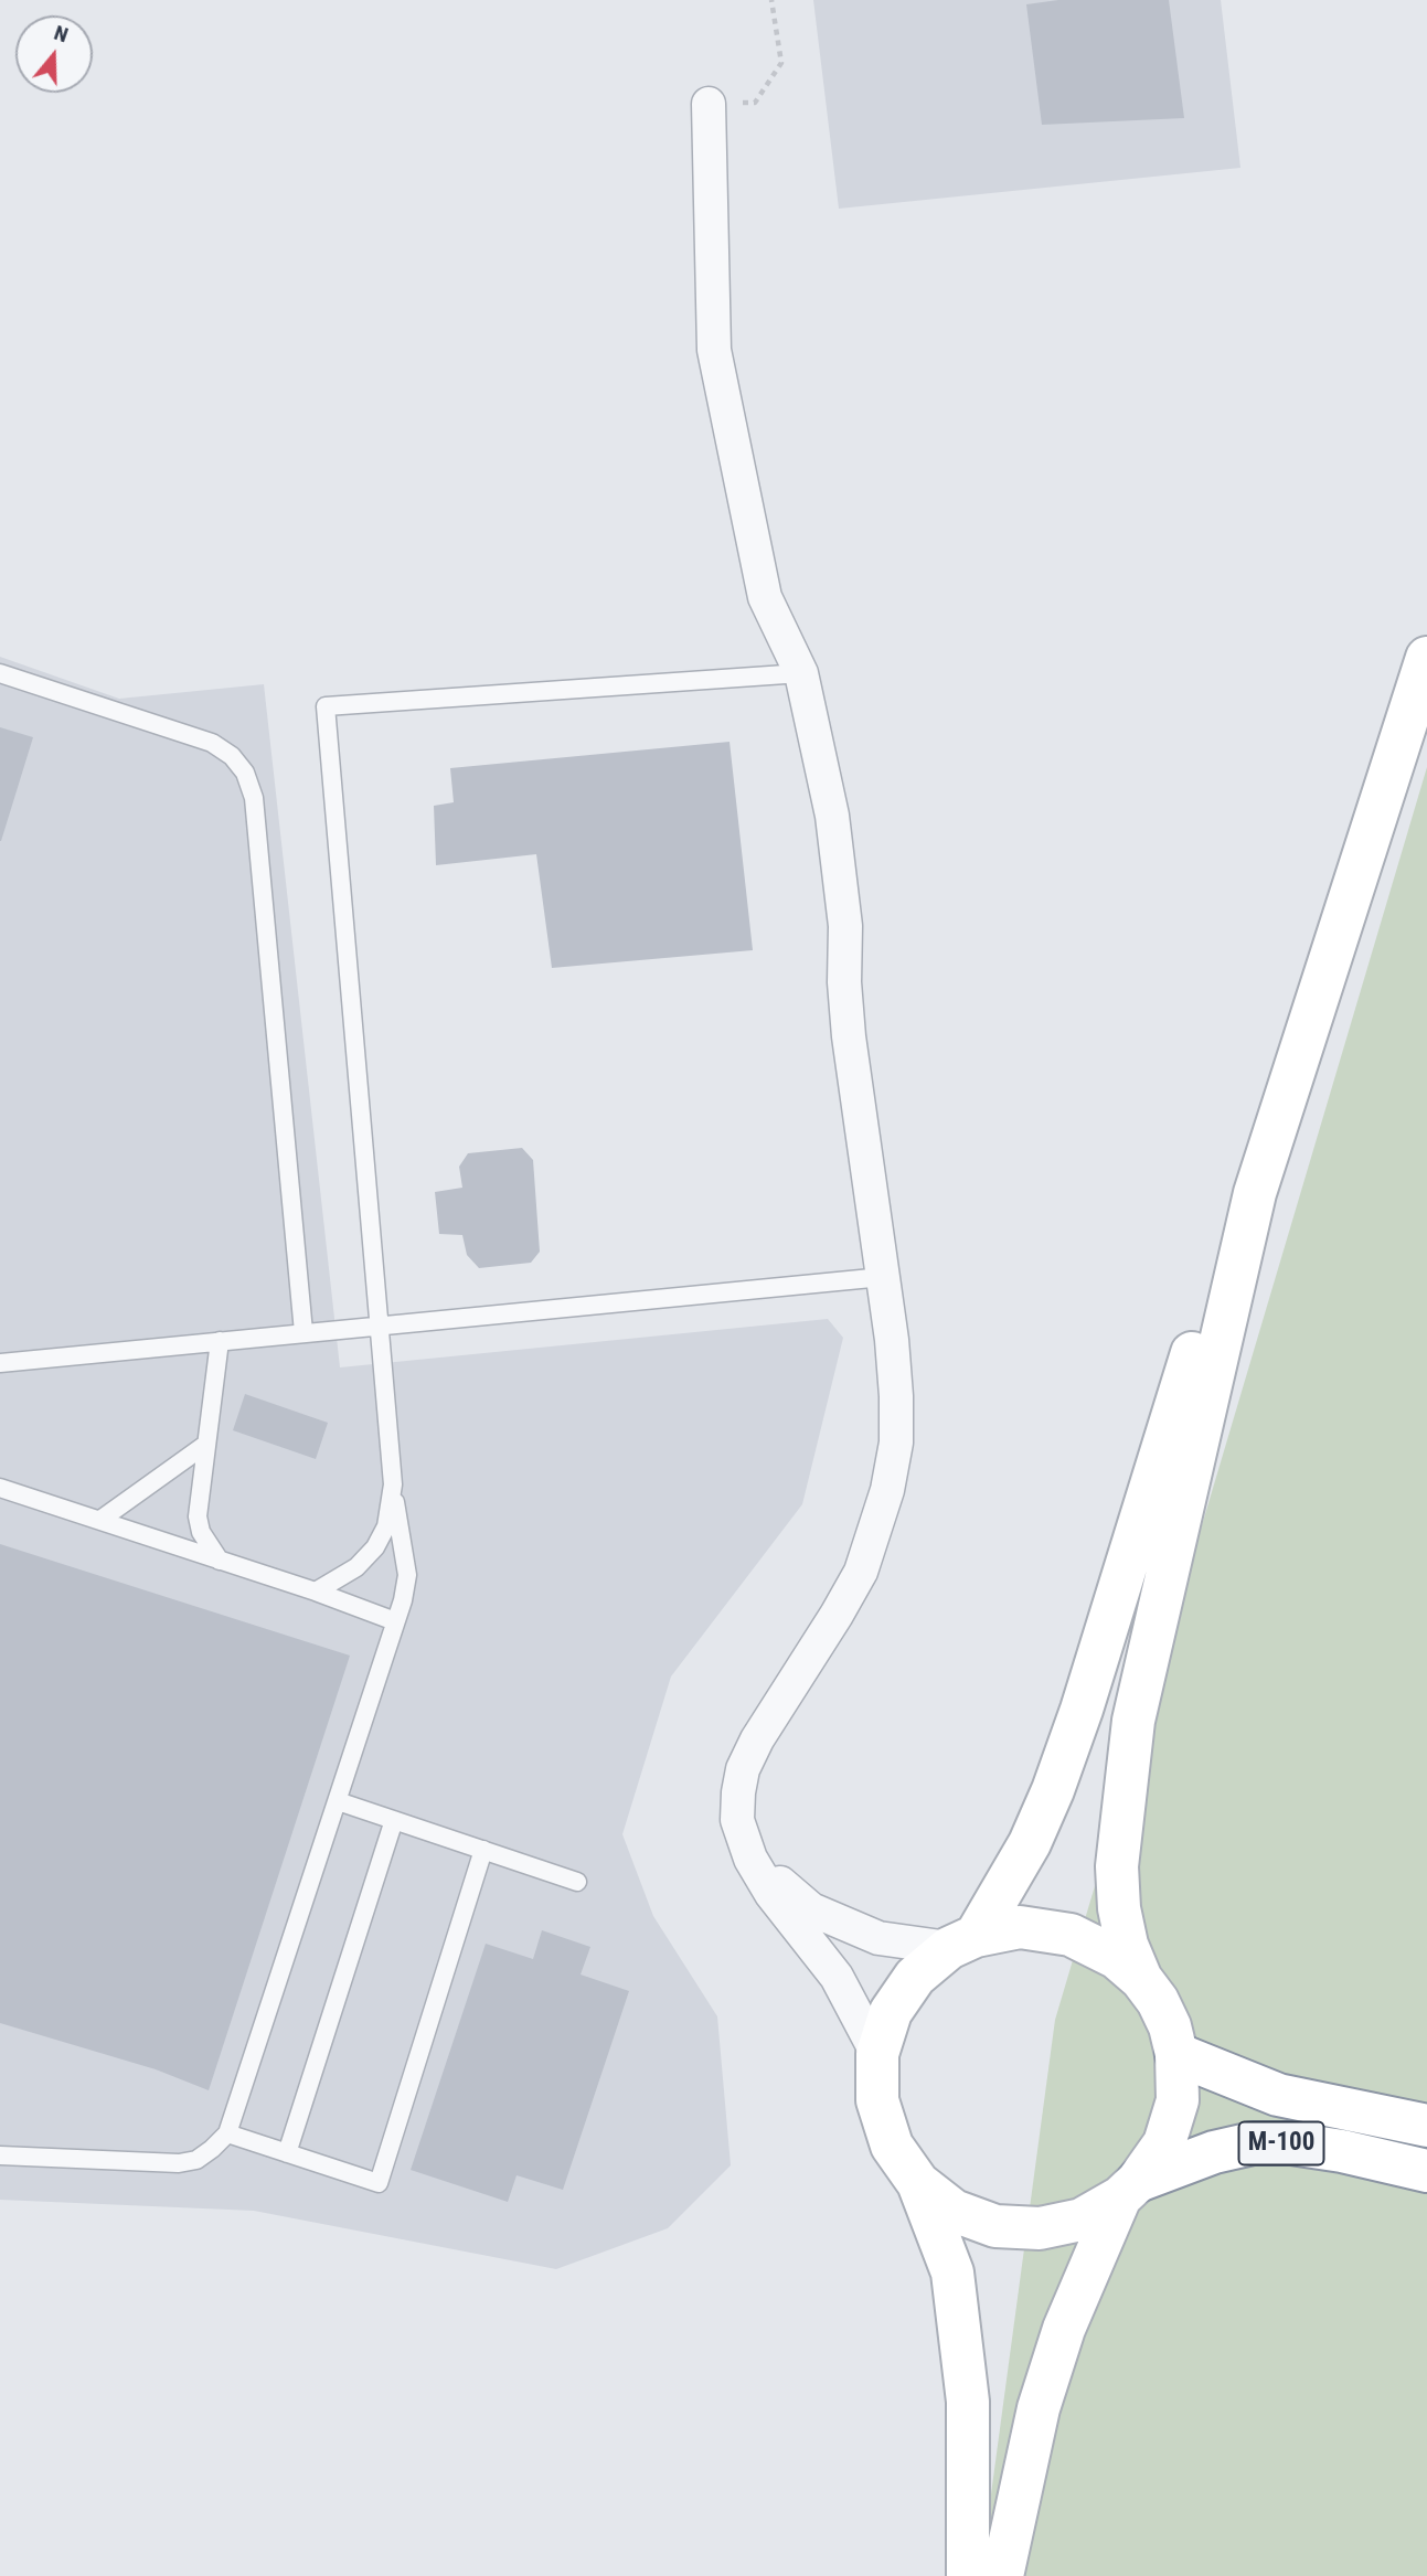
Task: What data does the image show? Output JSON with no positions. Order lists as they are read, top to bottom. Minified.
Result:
{"streets":{"main road":["M-100"]},"north":"top"}
